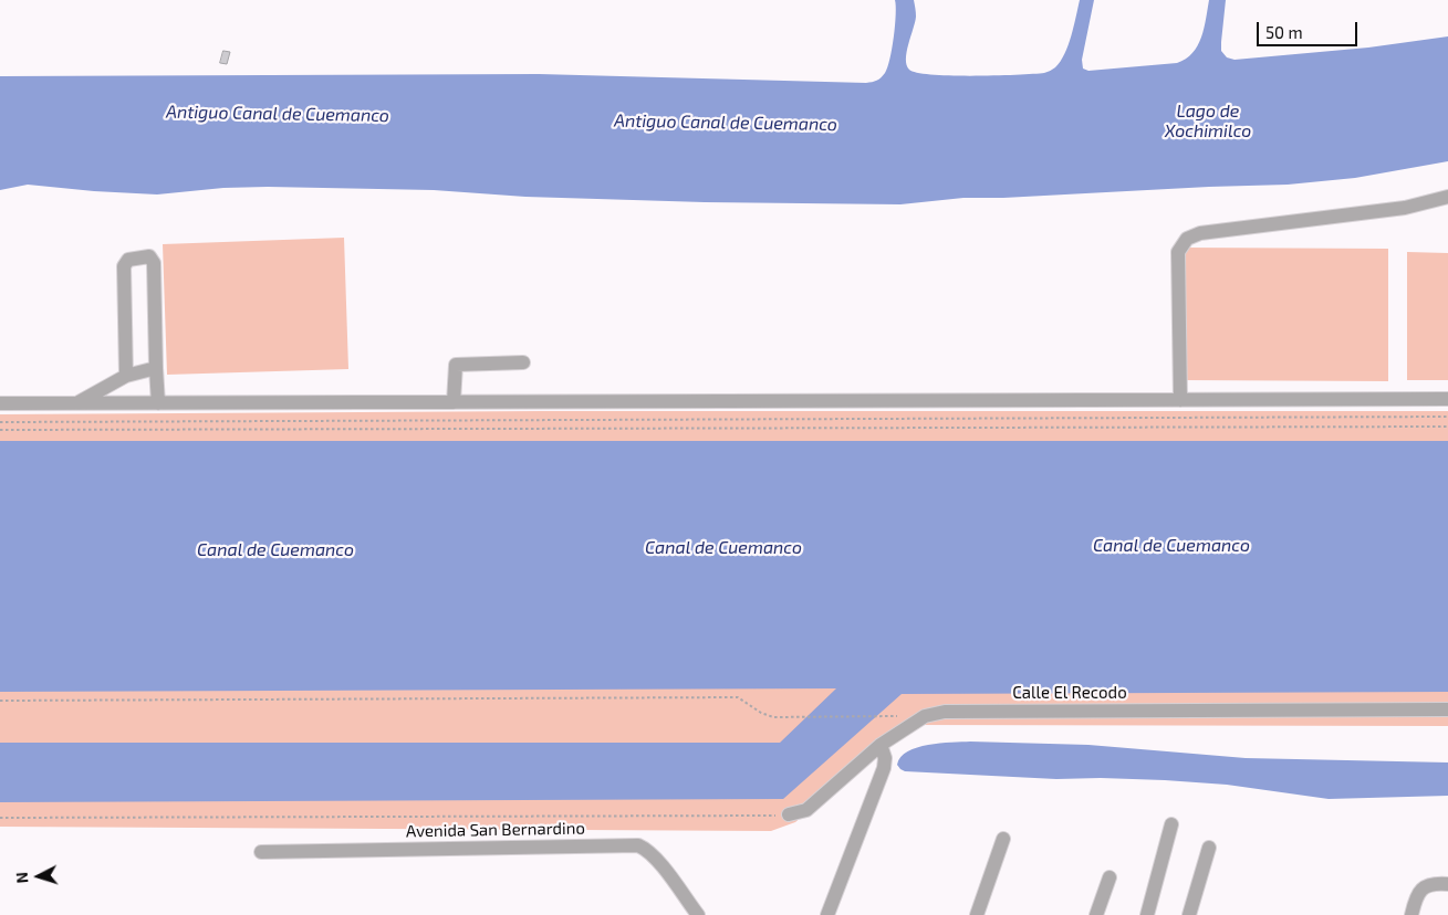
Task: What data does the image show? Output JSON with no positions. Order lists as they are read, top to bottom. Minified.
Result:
{"streets":{"street":["Calle El Recodo","Avenida San Bernardino"]},"water":["Lago de Xochimilco","Antiguo Canal de Cuemanco","Canal de Cuemanco"],"scale_bar":"50 m","north":"left"}
